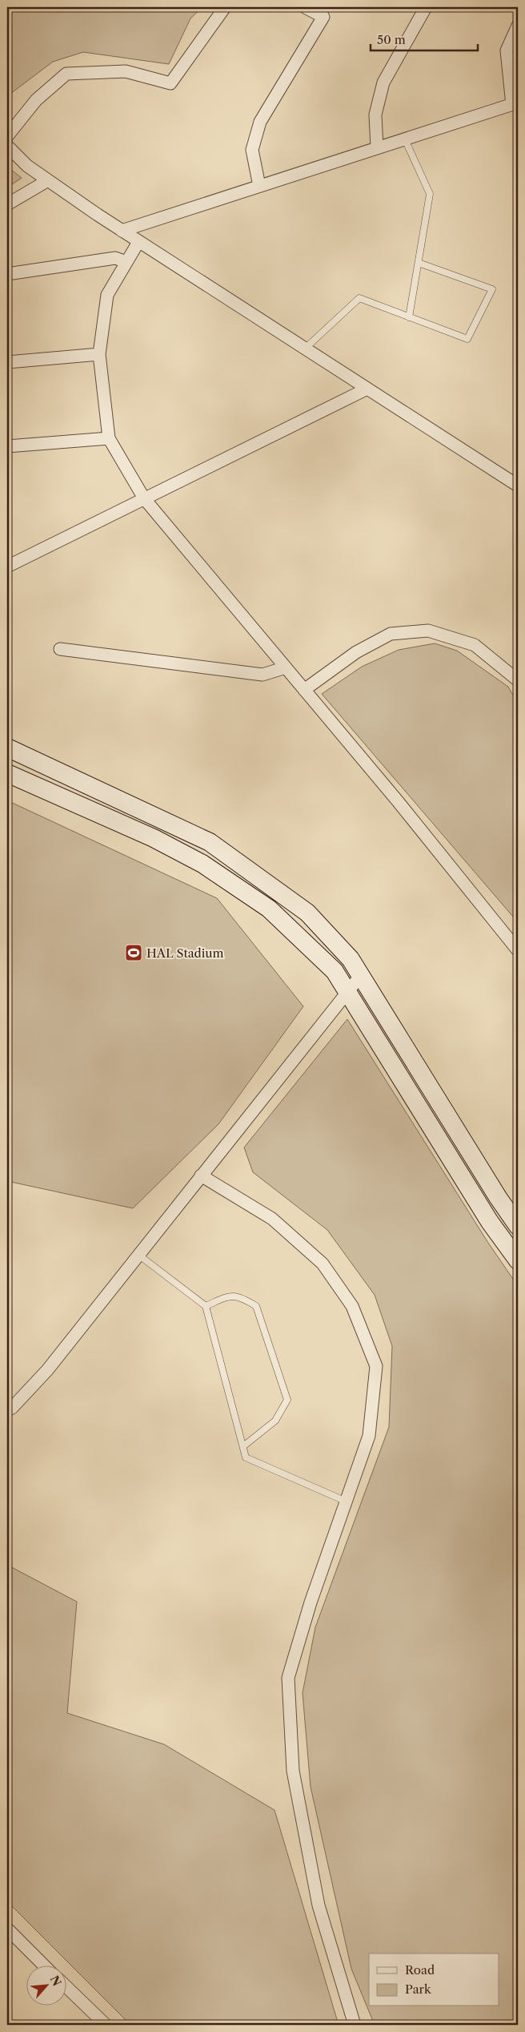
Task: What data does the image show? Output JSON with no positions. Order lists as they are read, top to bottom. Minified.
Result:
{"places":{"sports":["HAL Stadium"]},"legend":["Road","Park"],"scale_bar":"50 m","north":"top right"}
